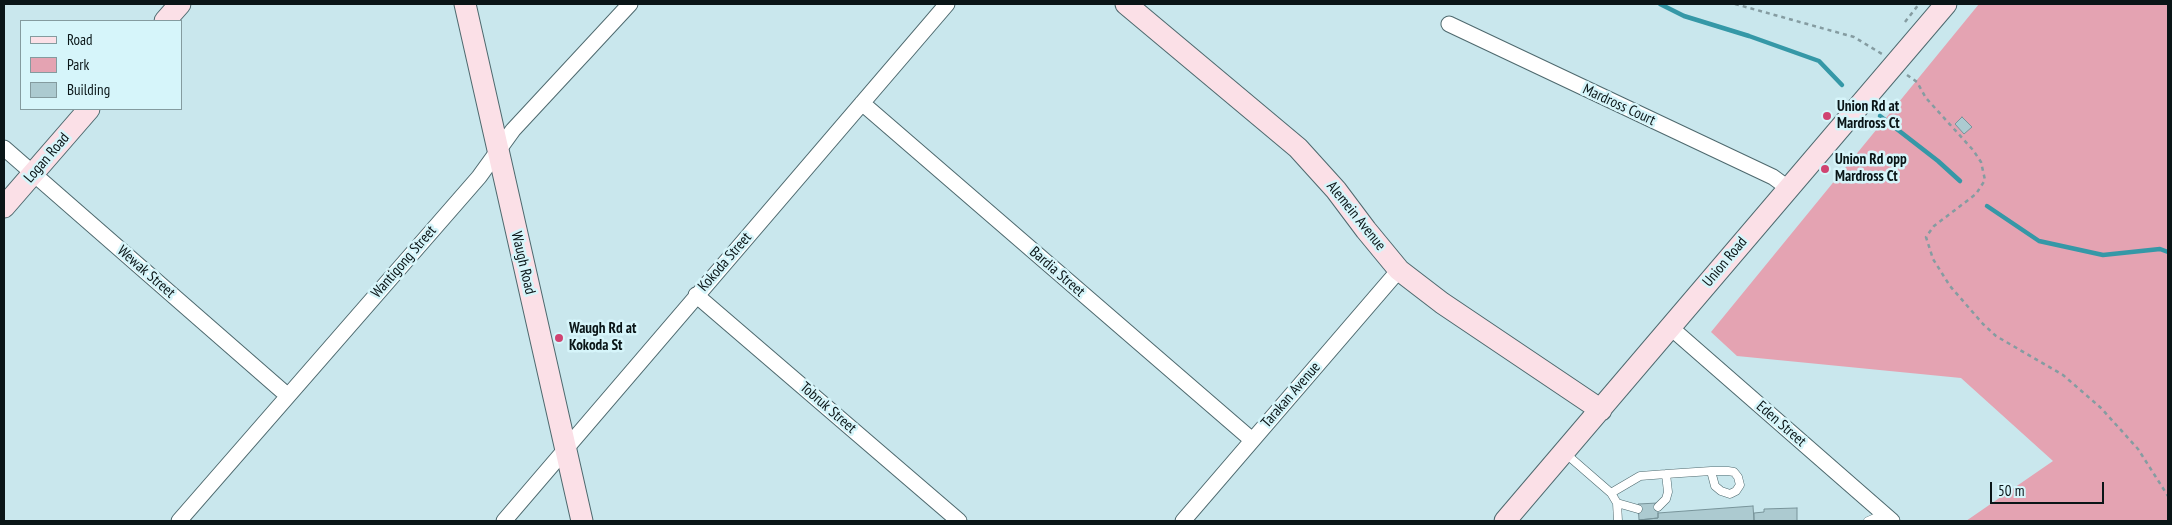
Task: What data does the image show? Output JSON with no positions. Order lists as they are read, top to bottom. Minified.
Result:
{"streets":{"main road":["Logan Road","Alemein Avenue","Union Road","Waugh Road"],"street":["Mardross Court","Wantigong Street","Kokoda Street","Wewak Street","Bardia Street","Tarakan Avenue","Tobruk Street","Eden Street"]},"crossings":[["Mardross Court","Union Road"],["Logan Road","Wewak Street"],["Alemein Avenue","Union Road"],["Alemein Avenue","Tarakan Avenue"],["Wantigong Street","Waugh Road"],["Wantigong Street","Wewak Street"],["Kokoda Street","Waugh Road"],["Kokoda Street","Bardia Street"],["Kokoda Street","Tobruk Street"],["Union Road","Eden Street"],["Bardia Street","Tarakan Avenue"]],"places":["Union Rd at Mardross Ct","Union Rd opp Mardross Ct","Waugh Rd at Kokoda St"],"legend":["Road","Park","Building"],"scale_bar":"50 m"}
